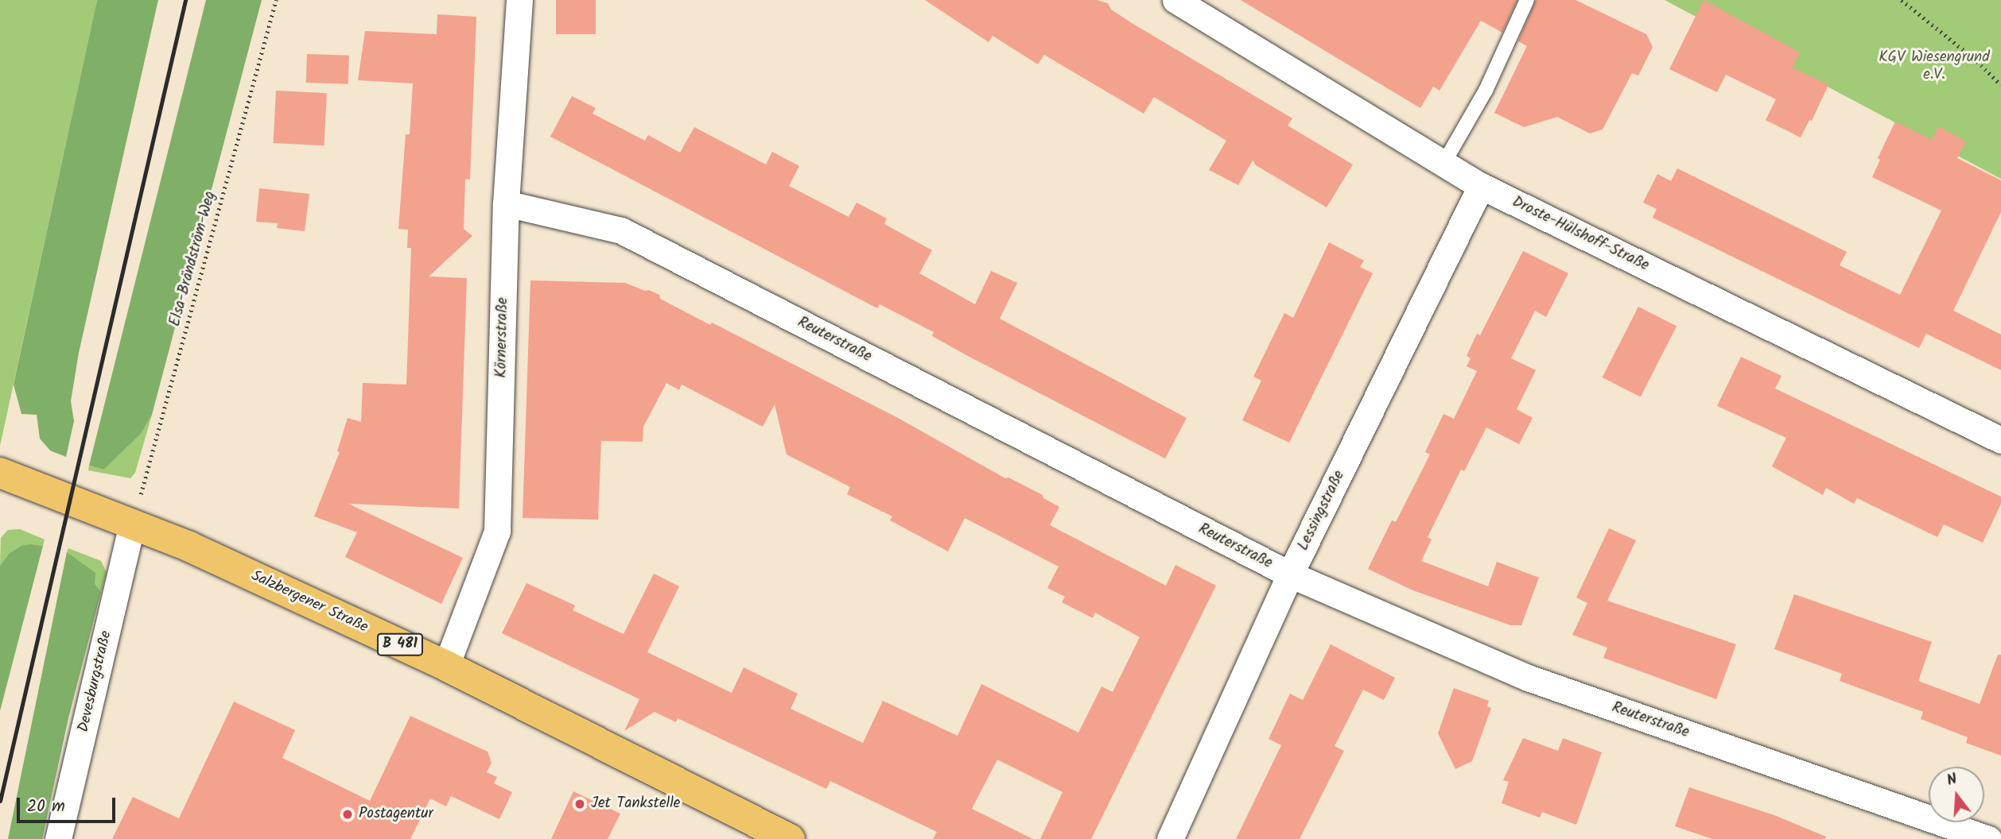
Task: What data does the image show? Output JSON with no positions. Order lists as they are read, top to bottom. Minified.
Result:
{"streets":{"main road":["Salzbergener Straße","B 481"],"street":["Droste-Hülshoff-Straße","Körnerstraße","Reuterstraße","Lessingstraße","Devesburgstraße"],"path":["Elsa-Brändström-Weg"]},"crossings":[["Droste-Hülshoff-Straße","Lessingstraße"],["Elsa-Brändström-Weg","Salzbergener Straße"],["Elsa-Brändström-Weg","Devesburgstraße"],["Körnerstraße","Reuterstraße"],["Körnerstraße","Salzbergener Straße"],["Reuterstraße","Lessingstraße"],["Salzbergener Straße","Devesburgstraße"]],"parks":["KGV Wiesengrund e.V."],"places":["Jet Tankstelle","Postagentur"],"scale_bar":"20 m","north":"top"}
